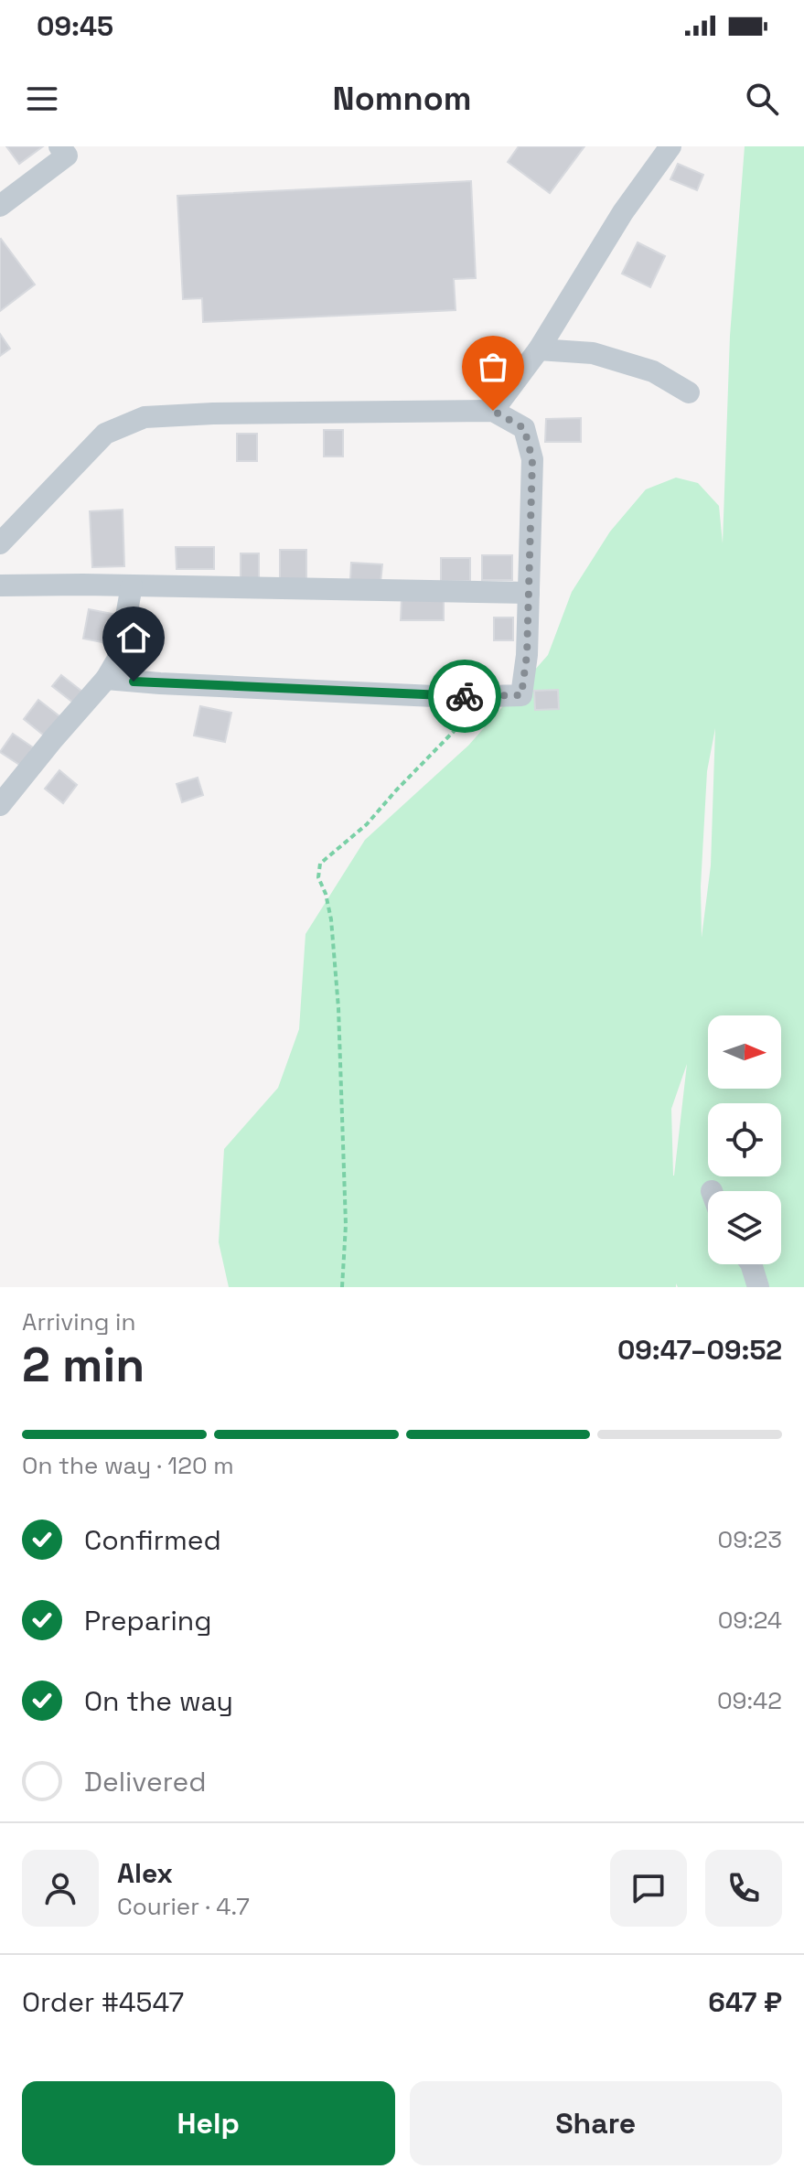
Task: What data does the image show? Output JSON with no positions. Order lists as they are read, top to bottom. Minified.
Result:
{"north":"right","page":{"status":"09:45","header":"Nomnom","heading":["2 min","Arriving in","09:47–09:52"],"panel":["Alex","Courier · 4.7","Order #4547","647 ₽"],"bar":"On the way · 120 m","list":[["Confirmed","09:23"],["Preparing","09:24"],["On the way","09:42"],"Delivered"],"buttons":["Help","Share"]}}
